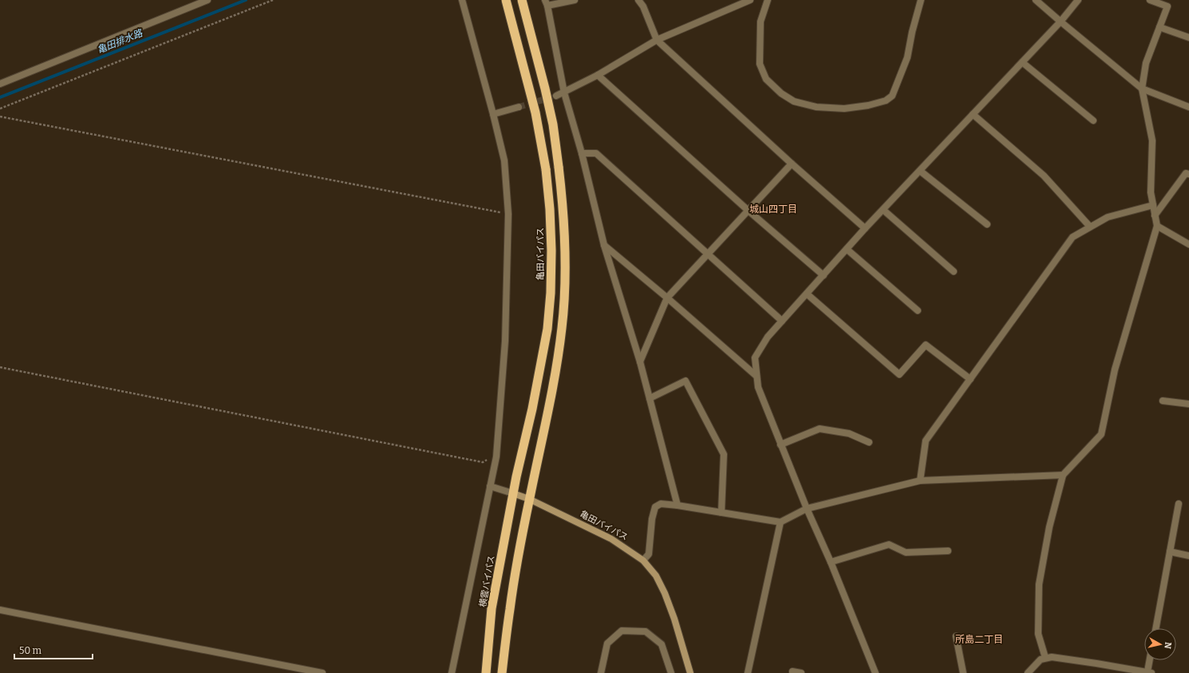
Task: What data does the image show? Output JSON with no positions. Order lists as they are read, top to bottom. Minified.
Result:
{"streets":{"highway":["亀田バイパス","横雲バイパス"]},"crossings":[["亀田バイパス","横雲バイパス"]],"districts":["城山四丁目","所島二丁目"],"water":["亀田排水路"],"scale_bar":"50 m","north":"right"}
